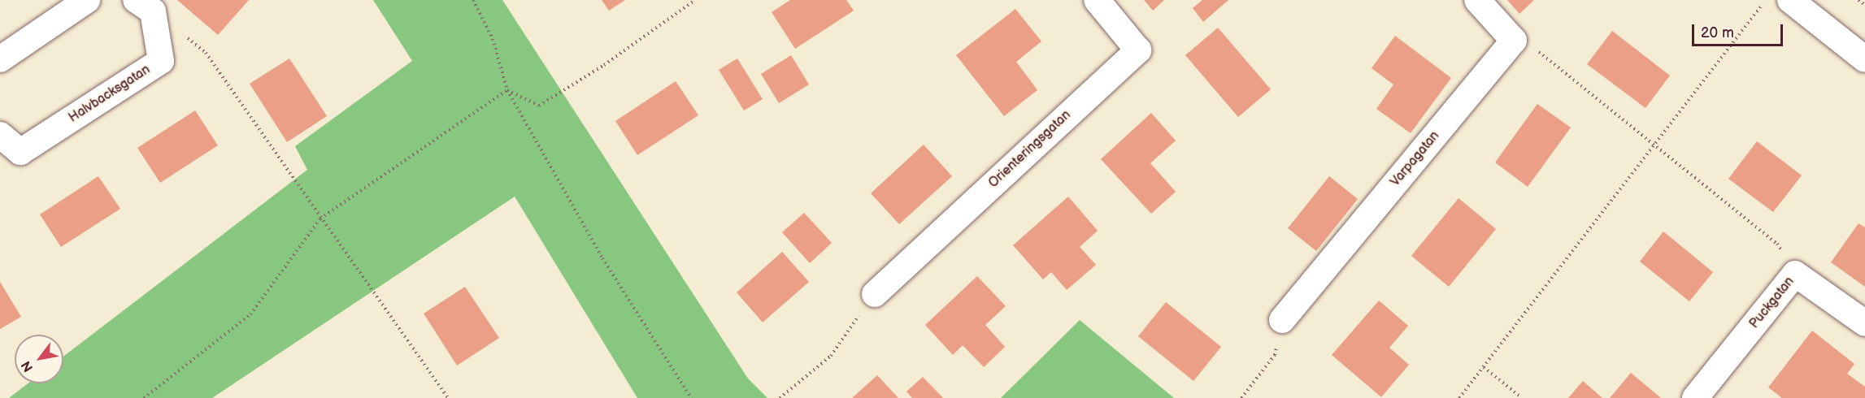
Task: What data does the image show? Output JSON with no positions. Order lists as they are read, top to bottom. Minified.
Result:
{"streets":{"street":["Halvbacksgatan","Orienteringsgatan","Varpagatan","Puckgatan"]},"scale_bar":"20 m","north":"bottom left"}
